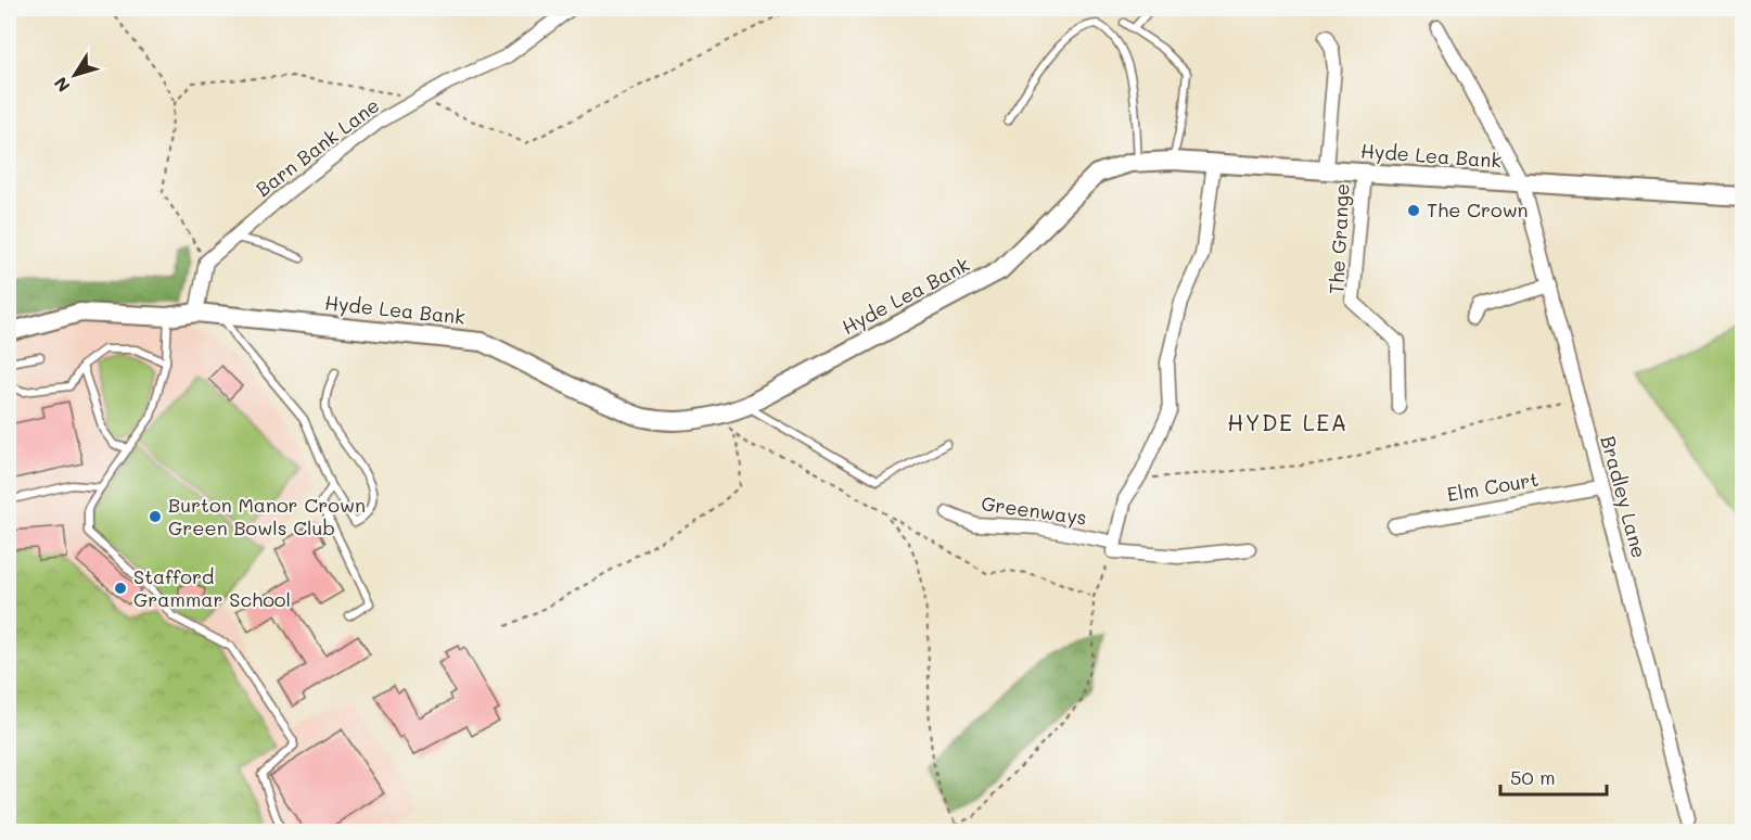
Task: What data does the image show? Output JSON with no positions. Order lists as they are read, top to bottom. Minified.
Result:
{"streets":{"street":["Barn Bank Lane","Hyde Lea Bank","The Grange","Elm Court","Bradley Lane","Greenways"]},"crossings":[["Hyde Lea Bank","The Grange"],["Hyde Lea Bank","Bradley Lane"],["Elm Court","Bradley Lane"]],"districts":["HYDE LEA"],"places":["The Crown","Burton Manor Crown Green Bowls Club","Stafford Grammar School"],"scale_bar":"50 m","north":"bottom left"}
